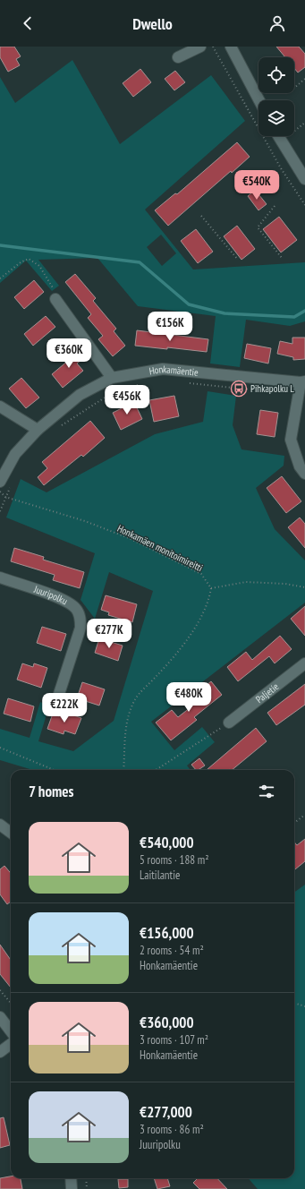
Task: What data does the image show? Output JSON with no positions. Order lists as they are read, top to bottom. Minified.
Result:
{"streets":{"street":["Honkamäentie","Juuripolku","Paljetie"],"path":["Honkamäen monitoimireitti"]},"places":{"bus stop":["Pihkapolku L"]},"page":{"header":"Dwello","price":["€540K","€156K","€360K","€456K","€277K","€480K","€222K"],"heading":"7 homes","list":[{"name":"€540,000","note":"5 rooms · 188 m² · Laitilantie"},{"name":"€156,000","note":"2 rooms · 54 m² · Honkamäentie"},{"name":"€360,000","note":"3 rooms · 107 m² · Honkamäentie"},{"name":"€277,000","note":"3 rooms · 86 m² · Juuripolku"}]}}
